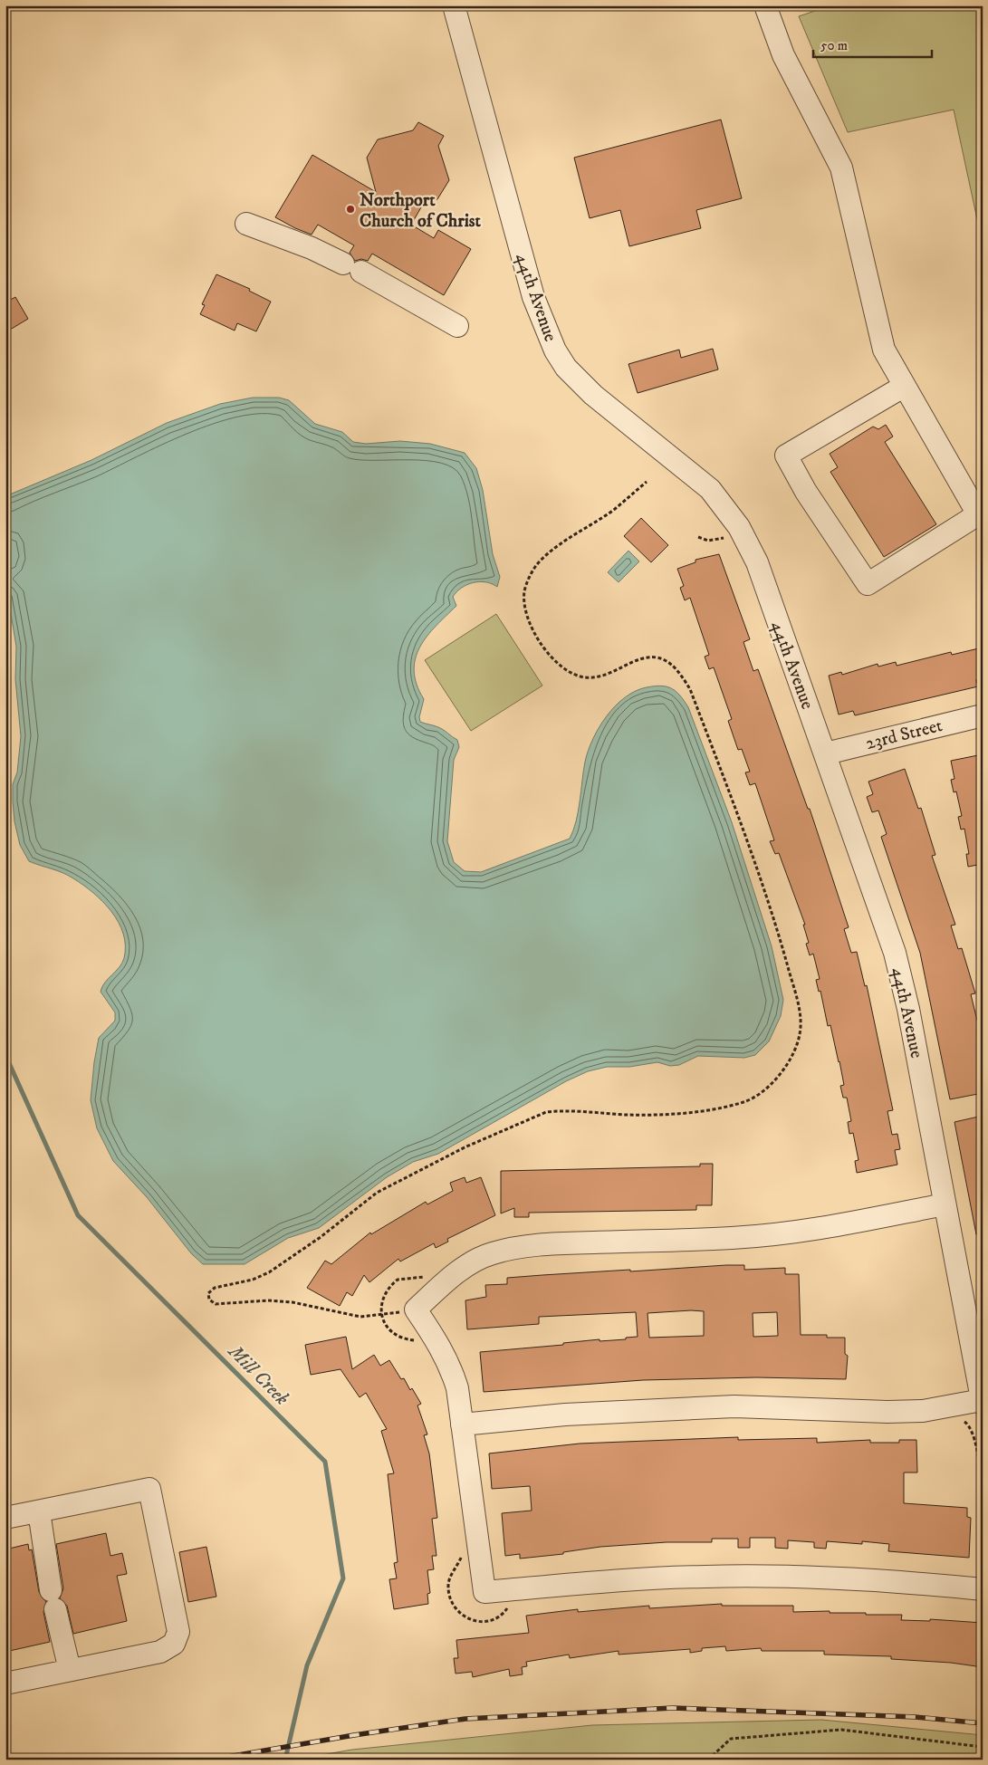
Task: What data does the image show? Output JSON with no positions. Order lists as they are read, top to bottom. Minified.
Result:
{"streets":{"street":["44th Avenue","23rd Street"]},"crossings":[["44th Avenue","23rd Street"]],"water":["Mill Creek"],"places":["Northport Church of Christ"],"scale_bar":"50 m"}
